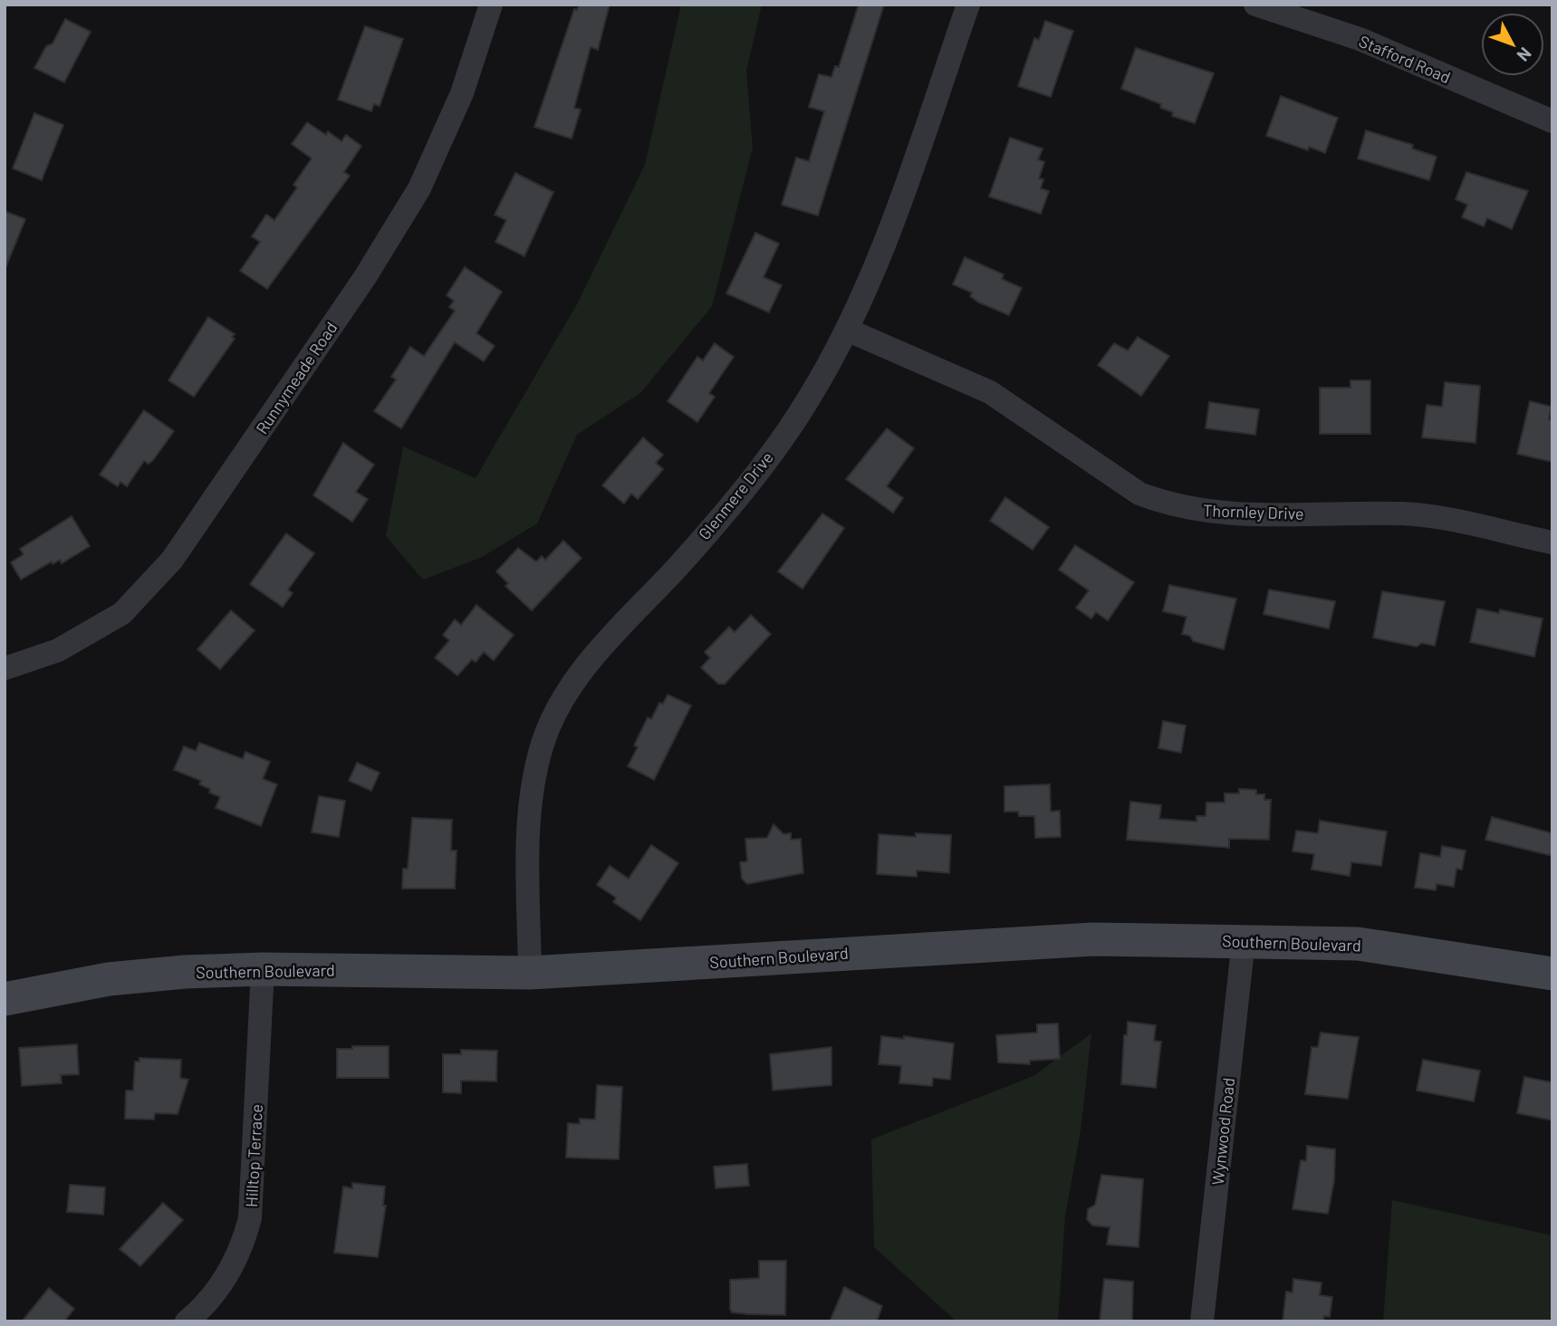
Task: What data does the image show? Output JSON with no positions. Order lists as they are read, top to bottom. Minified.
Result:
{"streets":{"main road":["Southern Boulevard"],"street":["Stafford Road","Runnymeade Road","Glenmere Drive","Thornley Drive","Wynwood Road","Hilltop Terrace"]},"crossings":[["Glenmere Drive","Thornley Drive"],["Glenmere Drive","Southern Boulevard"],["Southern Boulevard","Wynwood Road"],["Southern Boulevard","Hilltop Terrace"]],"north":"bottom right"}
